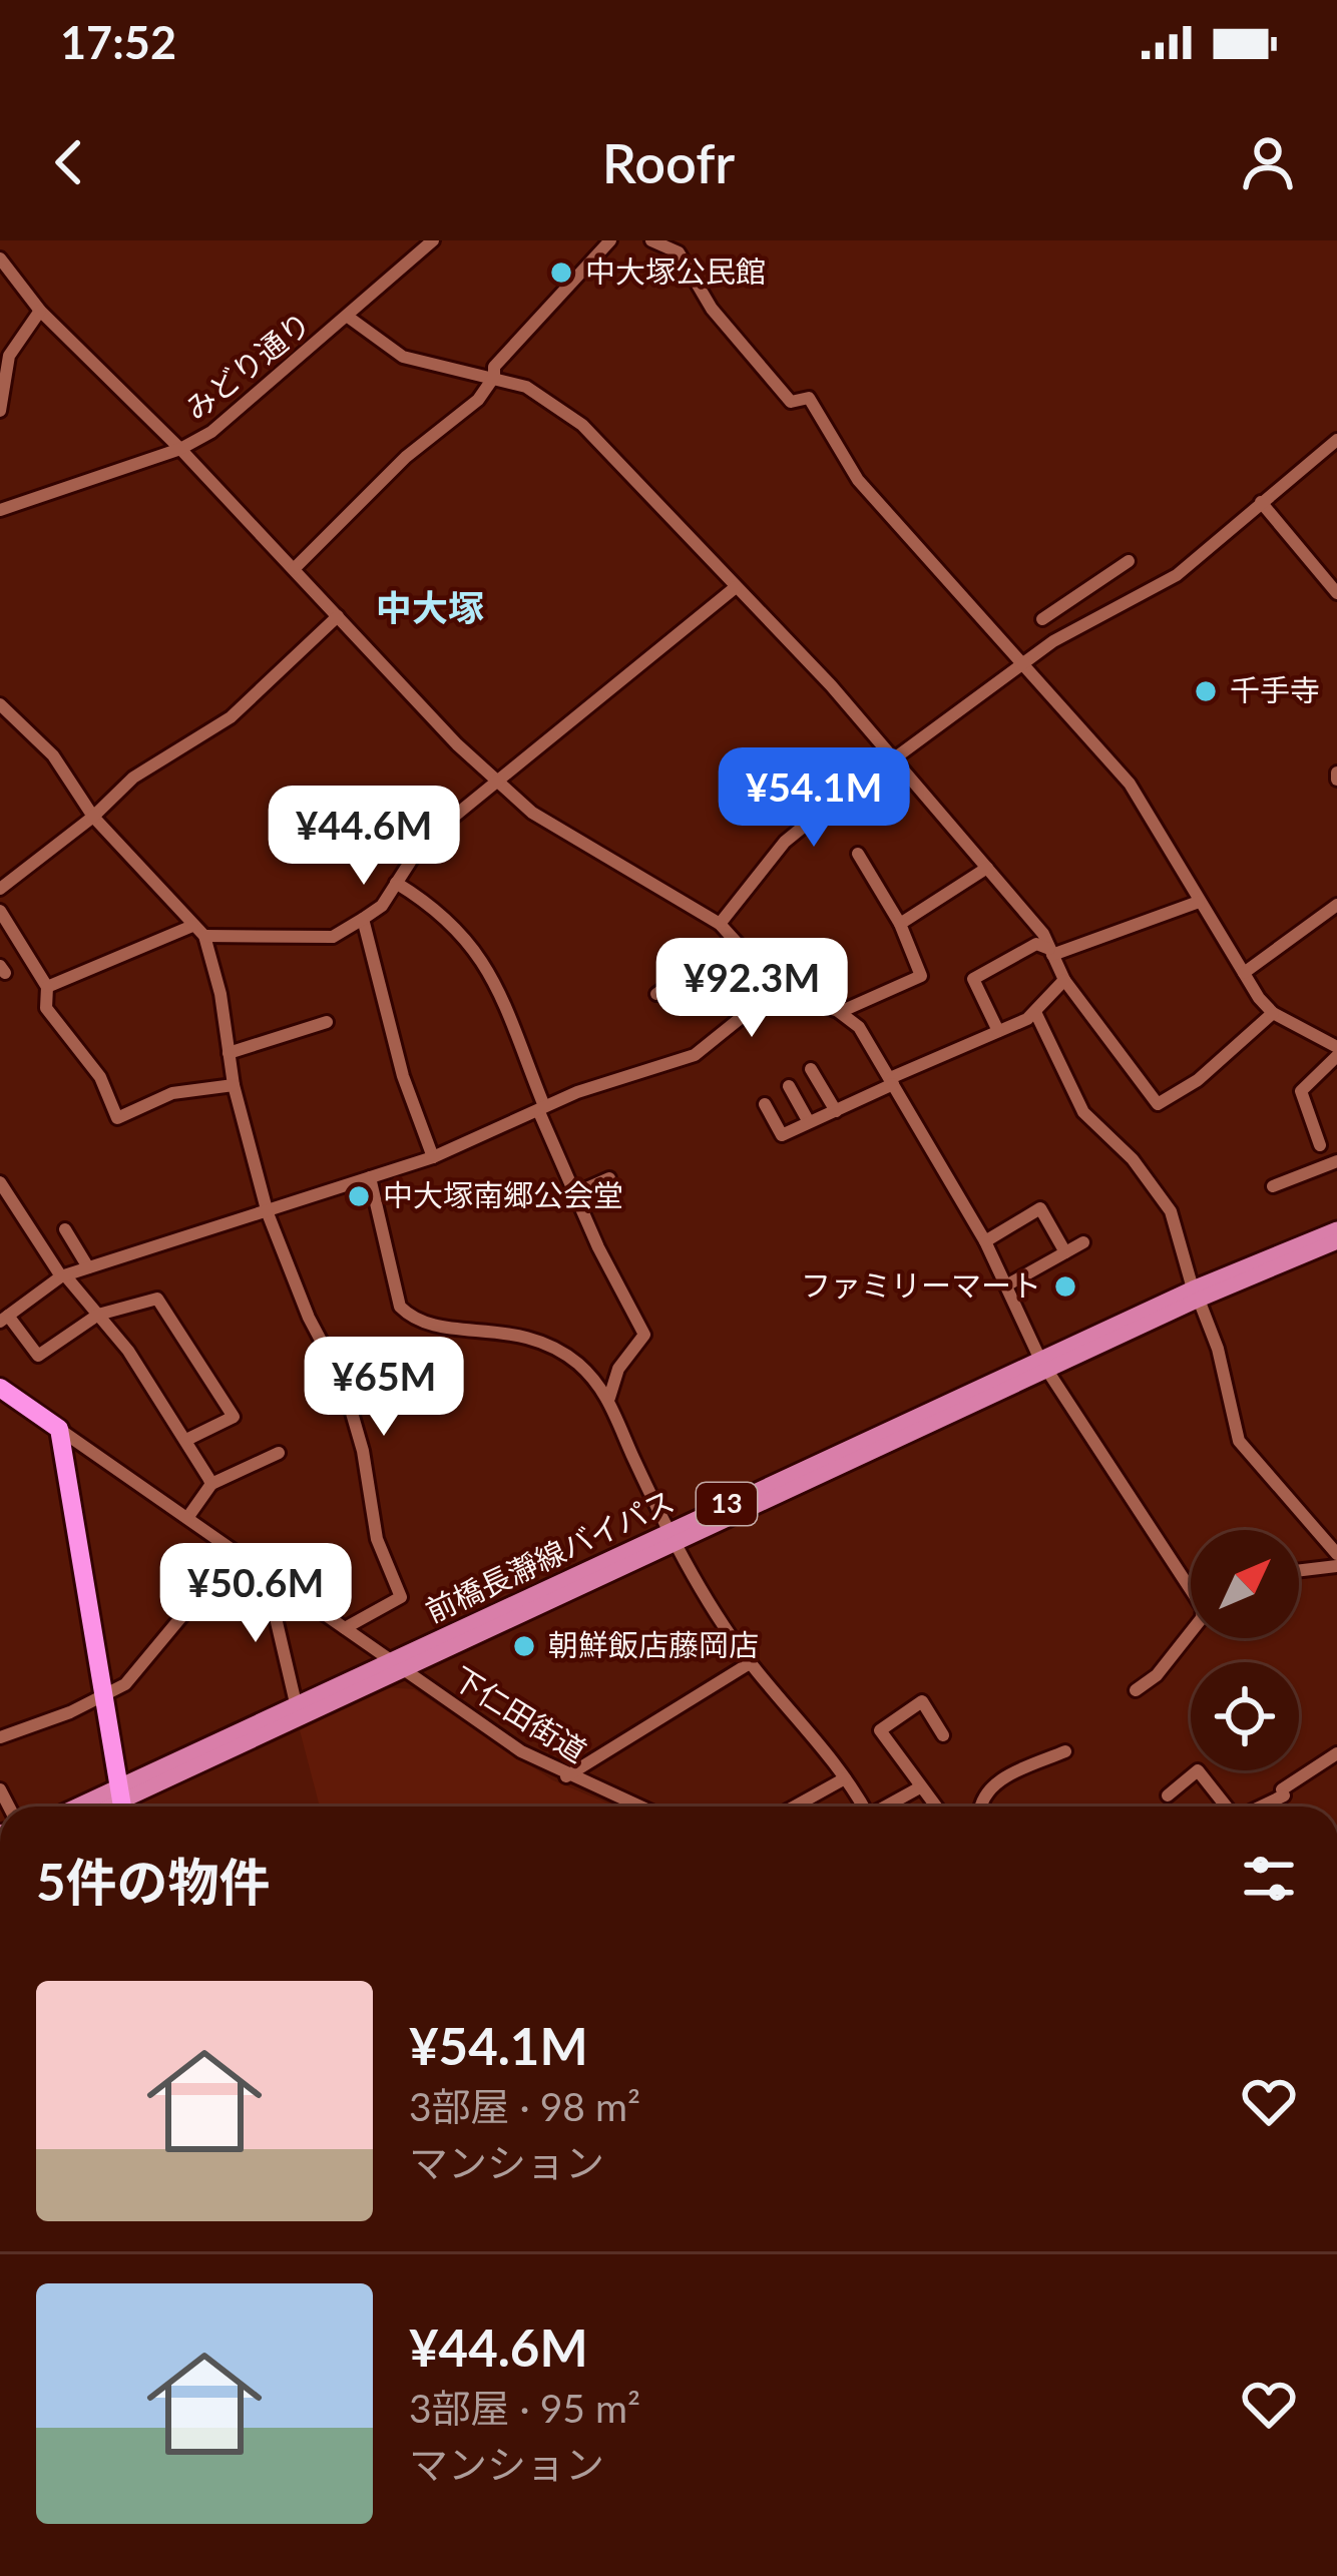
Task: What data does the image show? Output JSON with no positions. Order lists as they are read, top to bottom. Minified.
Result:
{"streets":{"main road":["13","前橋長瀞線バイパス"],"street":["みどり通り","下仁田街道"]},"crossings":[["前橋長瀞線バイパス","下仁田街道"]],"districts":["中大塚"],"places":["中大塚公民館","千手寺","中大塚南郷公会堂","ファミリーマート","朝鮮飯店藤岡店"],"north":"top right","page":{"status":"17:52","header":"Roofr","price":["¥54.1M","¥44.6M","¥92.3M","¥65M","¥50.6M"],"heading":"5件の物件","list":[{"name":"¥54.1M","note":"3部屋 · 98 m² · マンション"},{"name":"¥44.6M","note":"3部屋 · 95 m² · マンション"}]}}
